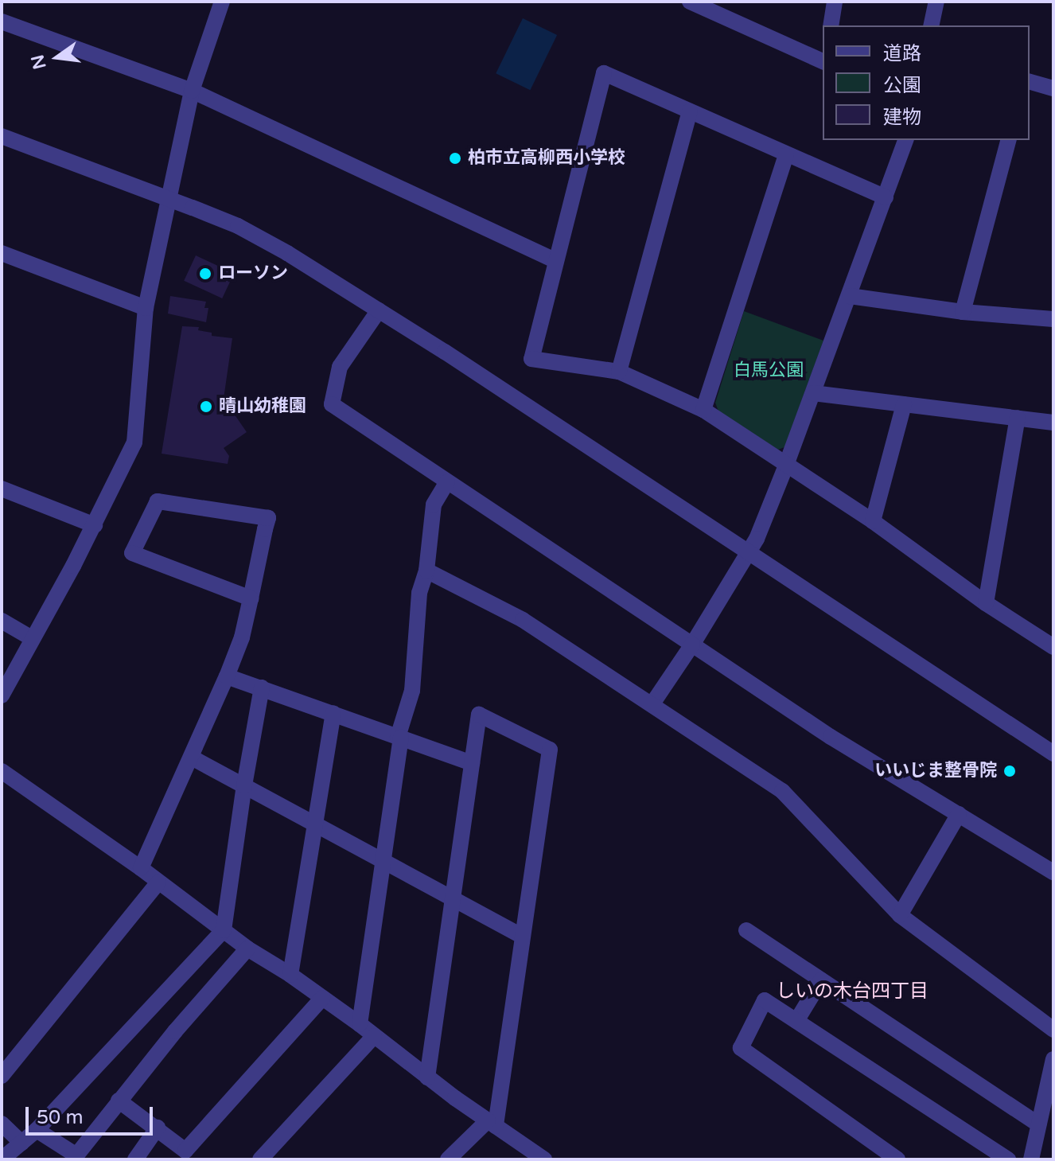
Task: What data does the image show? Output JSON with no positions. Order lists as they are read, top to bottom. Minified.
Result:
{"districts":["しいの木台四丁目"],"parks":["白馬公園"],"places":["柏市立高柳西小学校","ローソン","晴山幼稚園","いいじま整骨院"],"legend":["道路","公園","建物"],"scale_bar":"50 m","north":"left"}
